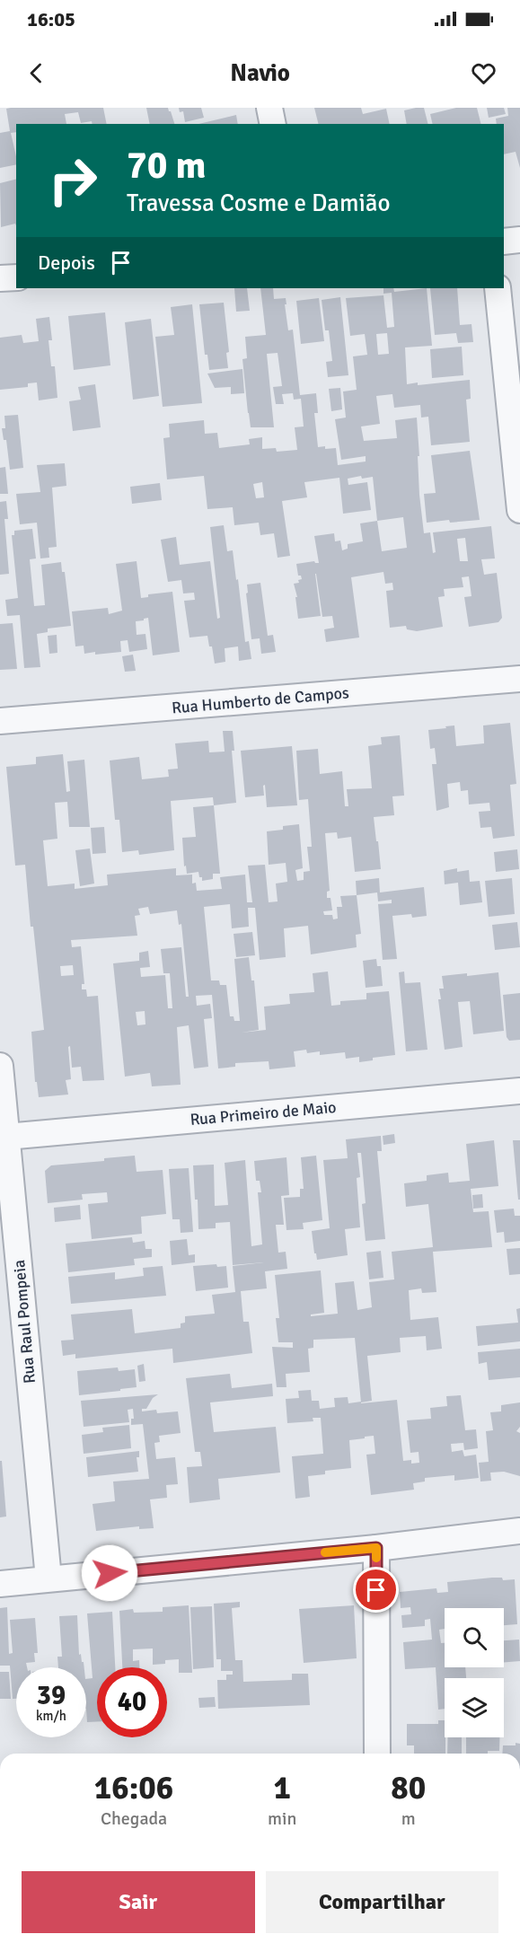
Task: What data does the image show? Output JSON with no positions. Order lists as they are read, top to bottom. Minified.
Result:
{"streets":{"street":["Rua Humberto de Campos","Rua Primeiro de Maio","Rua Raul Pompeia"]},"crossings":[["Rua Primeiro de Maio","Rua Raul Pompeia"]],"page":{"status":"16:05","header":"Navio","turn":["70 m","Travessa Cosme e Damião"],"then":"Depois","speed":"39 km/h","limit":"40","eta":["16:06","Chegada","1","min","80","m"],"buttons":["Sair","Compartilhar"]}}
